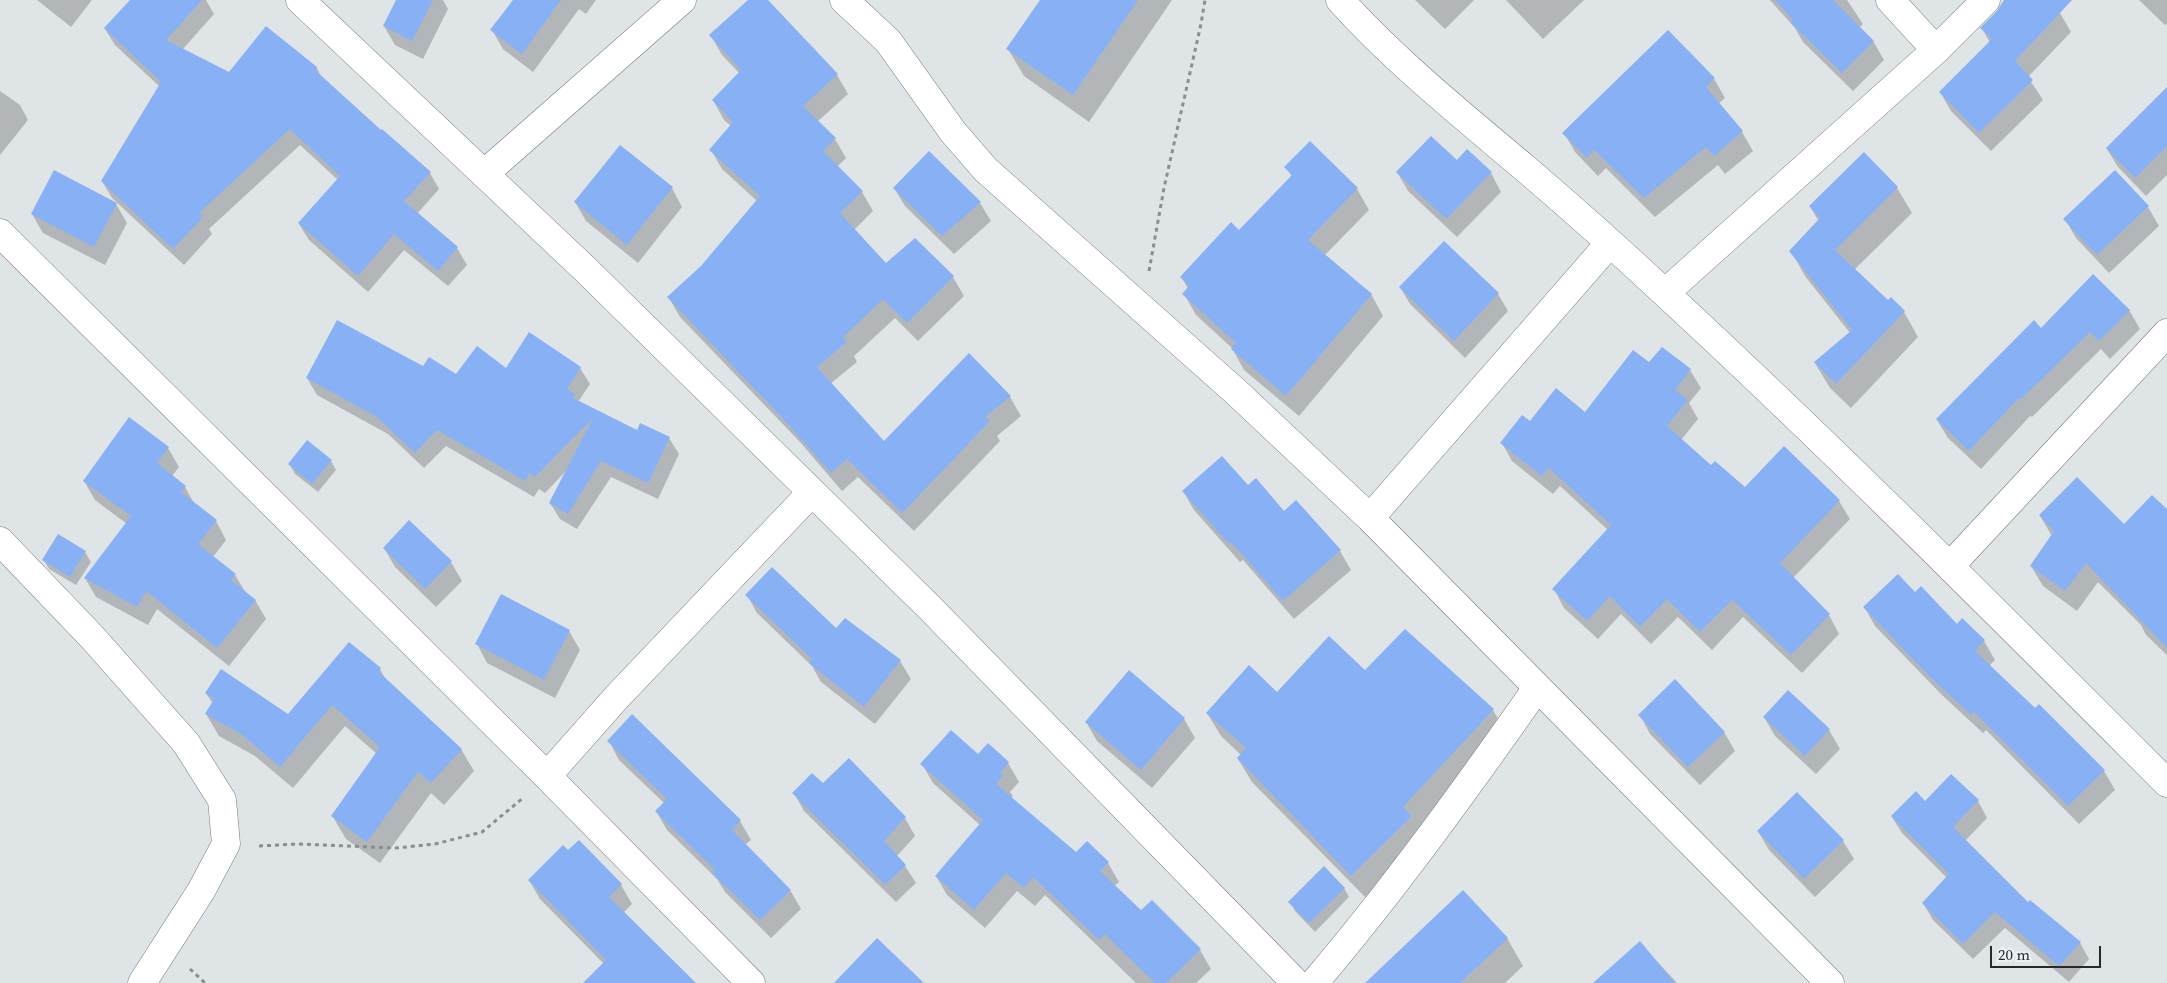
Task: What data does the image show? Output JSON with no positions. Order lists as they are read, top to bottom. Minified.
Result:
{"scale_bar":"20 m"}
